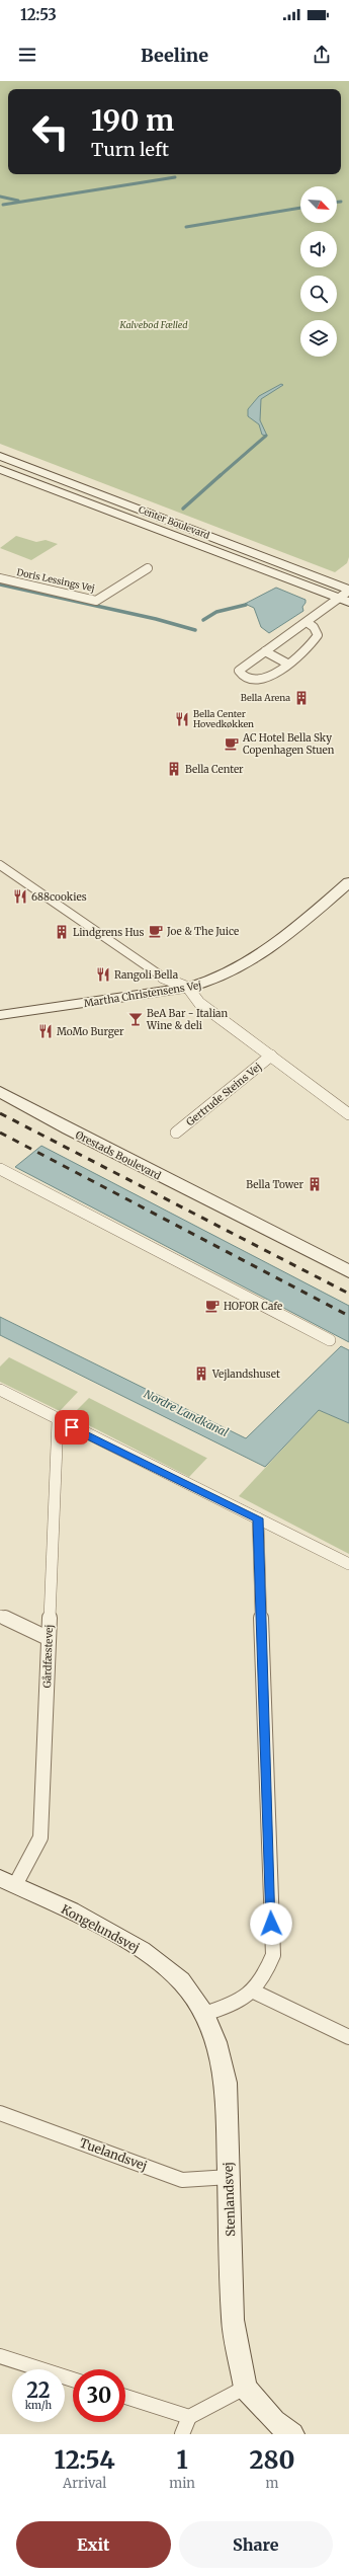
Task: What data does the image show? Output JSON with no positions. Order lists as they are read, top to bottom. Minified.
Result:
{"streets":{"street":["Center Boulevard","Doris Lessings Vej","Martha Christensens Vej","Gertrude Steins Vej","Ørestads Boulevard","Gårdfæstevej","Kongelundsvej","Tuelandsvej","Stenlandsvej"]},"crossings":[["Martha Christensens Vej","Gertrude Steins Vej"],["Gårdfæstevej","Kongelundsvej"],["Kongelundsvej","Stenlandsvej"],["Tuelandsvej","Stenlandsvej"]],"water":["Nordre Landkanal"],"parks":["Kalvebod Fælled"],"places":{"building":["Bella Arena","Bella Center","Lindgrens Hus","Bella Tower","Vejlandshuset"],"restaurant":["Bella Center Hovedkøkken","688cookies","Rangoli Bella","MoMo Burger"],"cafe":["AC Hotel Bella Sky Copenhagen Stuen","Joe & The Juice","HOFOR Cafe"],"bar":["BeA Bar - Italian Wine & deli"]},"north":"bottom right","page":{"status":"12:53","header":"Beeline","turn":["190 m","Turn left"],"speed":"22 km/h","limit":"30","eta":["12:54","Arrival","1","min","280","m"],"buttons":["Exit","Share"]}}
